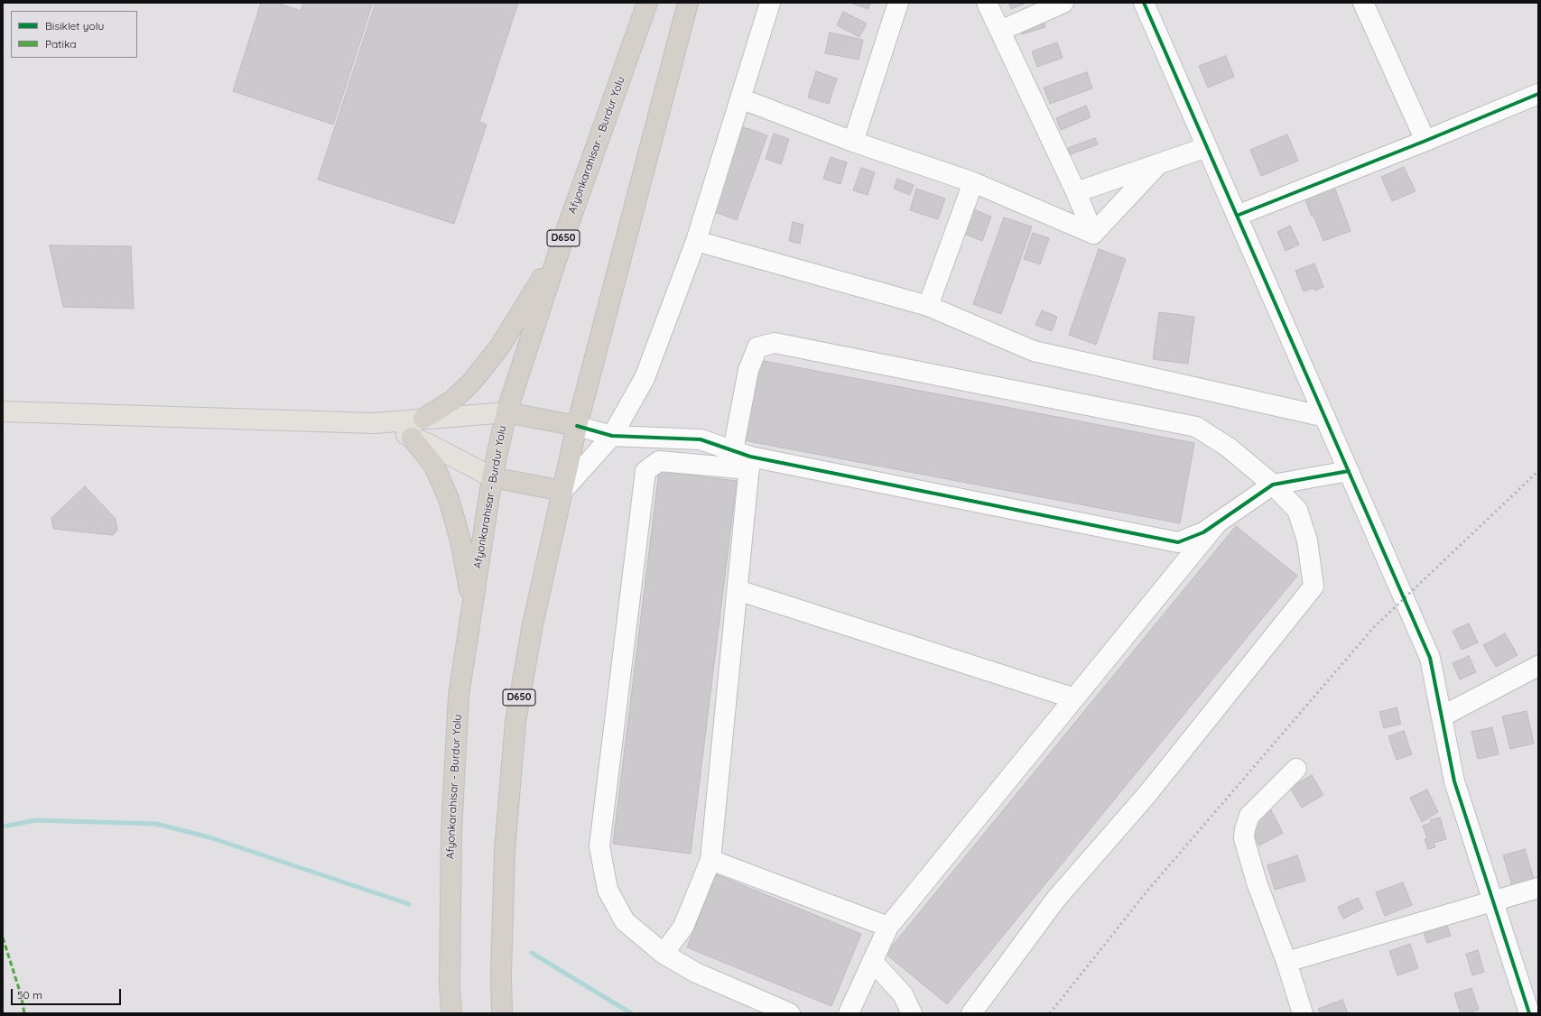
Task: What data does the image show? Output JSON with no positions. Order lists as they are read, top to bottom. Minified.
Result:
{"streets":{"highway":["Afyonkarahisar - Burdur Yolu","D650"]},"legend":["Bisiklet yolu","Patika"],"scale_bar":"50 m"}
